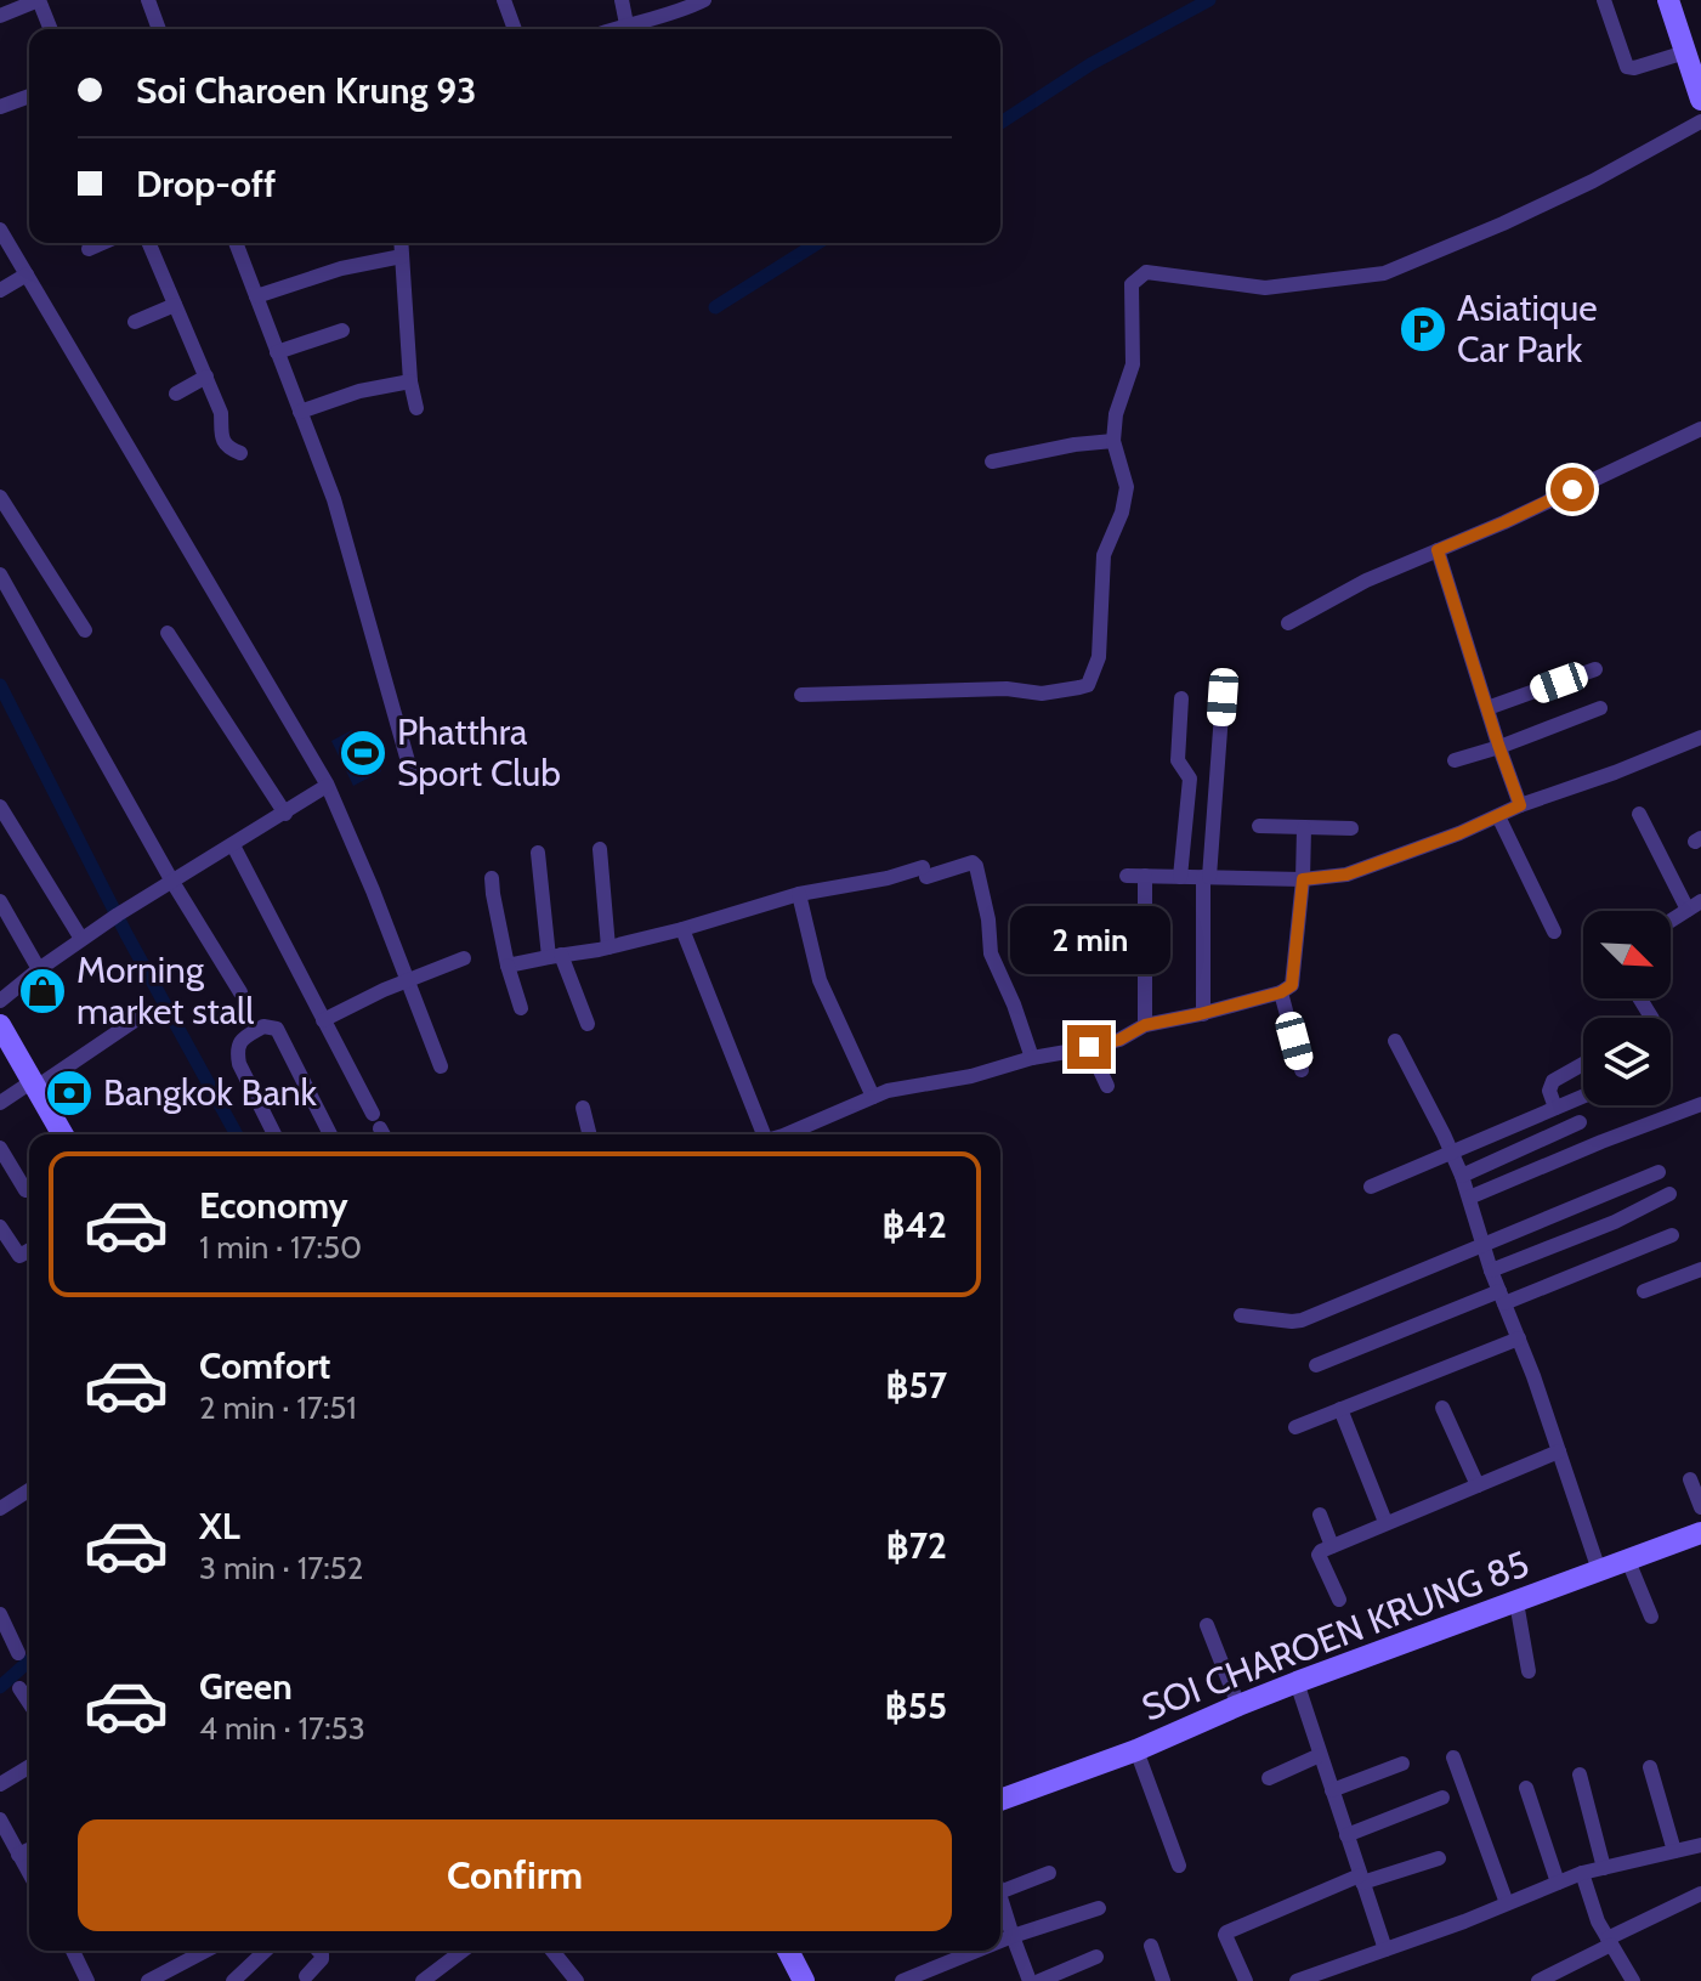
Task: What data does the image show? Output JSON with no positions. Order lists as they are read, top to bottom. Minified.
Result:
{"streets":{"street":["SOI CHAROEN KRUNG 85"]},"places":{"parking":["Asiatique Car Park"],"sports":["Phatthra Sport Club"],"shop":["Morning market stall"],"bank":["Bangkok Bank"]},"north":"bottom right","page":{"banner":["Soi Charoen Krung 93","Drop-off"],"bubble":"2 min","list":[{"name":"Economy","note":"1 min · 17:50","value":"฿42"},{"name":"Comfort","note":"2 min · 17:51","value":"฿57"},{"name":"XL","note":"3 min · 17:52","value":"฿72"},{"name":"Green","note":"4 min · 17:53","value":"฿55"}],"buttons":"Confirm"}}
